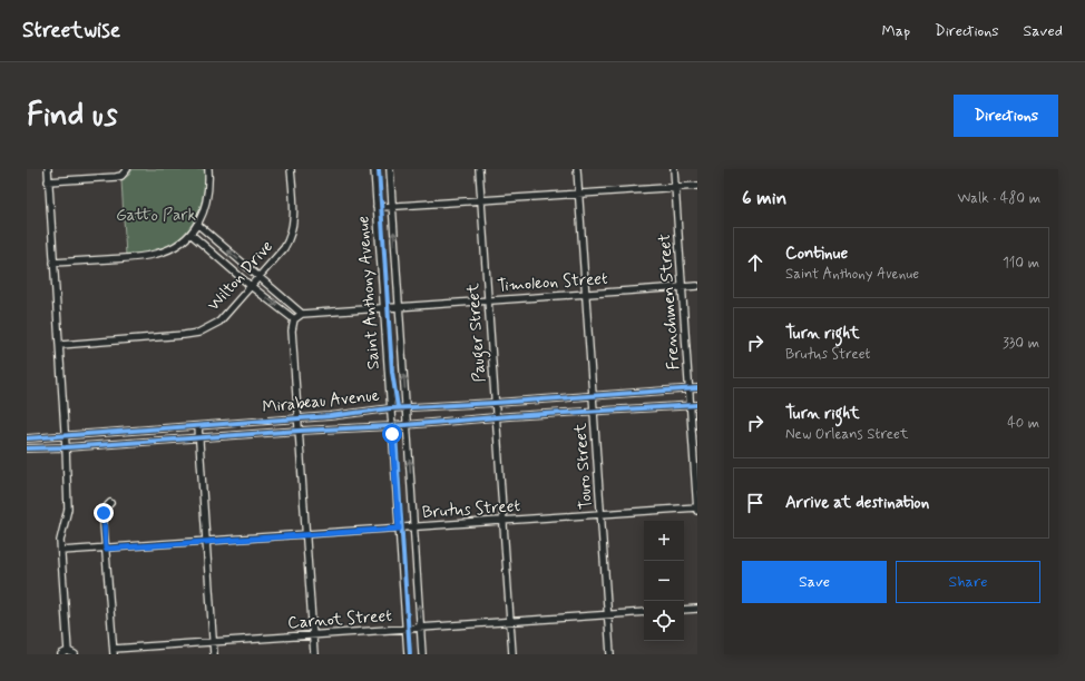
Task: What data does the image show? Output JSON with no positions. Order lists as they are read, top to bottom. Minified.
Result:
{"streets":{"street":["Wilton Drive","Timoleon Street","Saint Anthony Avenue","Frenchmen Street","Pauger Street","Mirabeau Avenue","Touro Street","Brutus Street","Carnot Street"]},"crossings":[["Timoleon Street","Saint Anthony Avenue"],["Timoleon Street","Frenchmen Street"],["Timoleon Street","Pauger Street"],["Timoleon Street","Touro Street"],["Saint Anthony Avenue","Mirabeau Avenue"],["Saint Anthony Avenue","Brutus Street"],["Saint Anthony Avenue","Carnot Street"],["Frenchmen Street","Mirabeau Avenue"],["Frenchmen Street","Brutus Street"],["Pauger Street","Mirabeau Avenue"],["Pauger Street","Brutus Street"],["Pauger Street","Carnot Street"],["Mirabeau Avenue","Touro Street"],["Touro Street","Brutus Street"],["Touro Street","Carnot Street"]],"parks":["Gatto Park"],"page":{"header":"Streetwise","nav":["Map","Directions","Saved"],"buttons":["Directions",["Save","Share"]],"title":"Find us","heading":["6 min","Walk · 480 m"],"list":[["Continue","Saint Anthony Avenue","110 m"],["Turn right","Brutus Street","330 m"],["Turn right","New Orleans Street","40 m"],"Arrive at destination"],"map_buttons":["+","−"]}}
